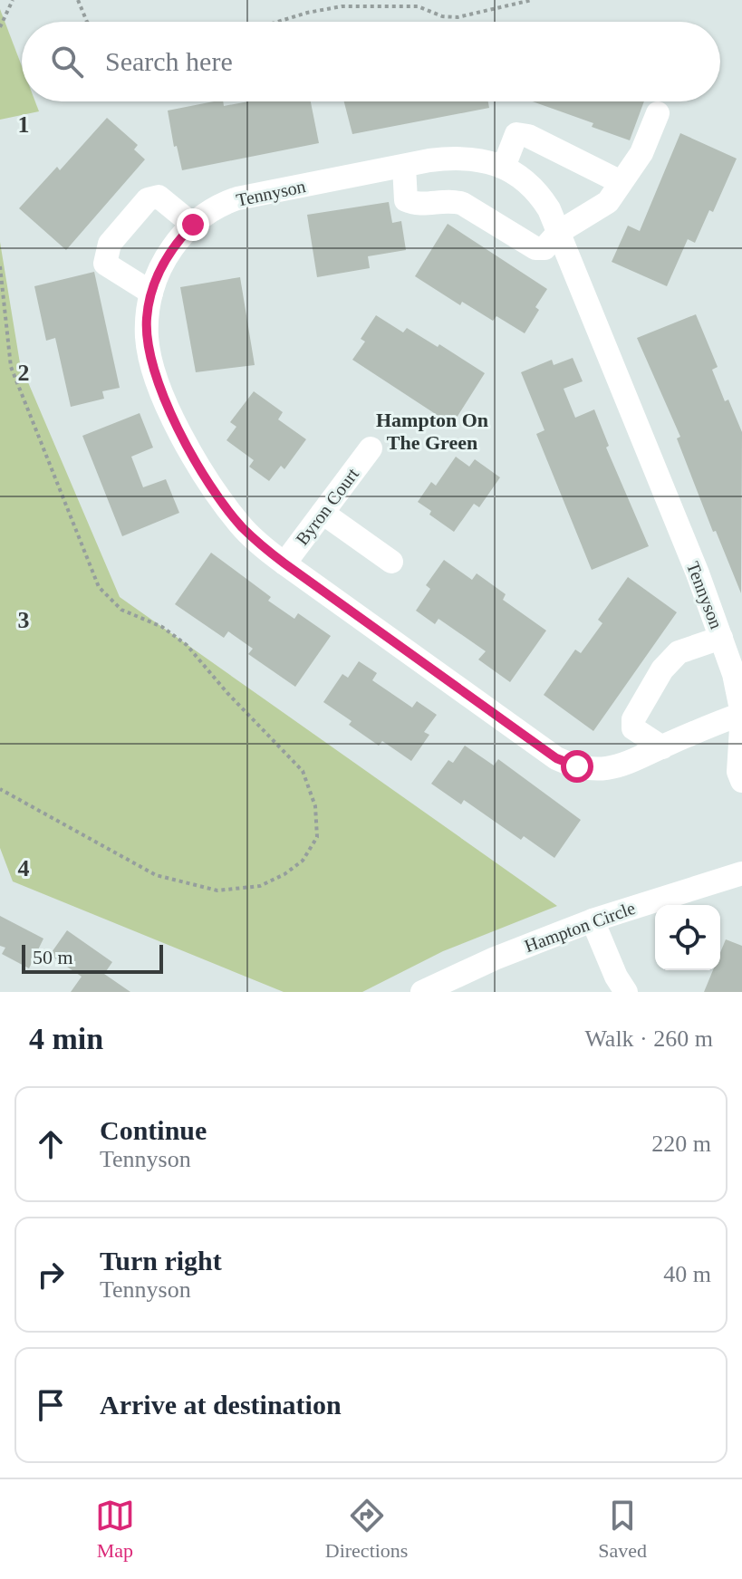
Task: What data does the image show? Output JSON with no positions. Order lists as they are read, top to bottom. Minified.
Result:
{"streets":{"street":["Tennyson","Byron Court","Hampton Circle"]},"crossings":[["Tennyson","Byron Court"]],"districts":["Hampton On The Green"],"scale_bar":"50 m","page":{"search":"Search here","scale":"50 m","heading":["4 min","Walk · 260 m"],"list":[["Continue","Tennyson","220 m"],["Turn right","Tennyson","40 m"],"Arrive at destination"],"nav":["Map","Directions","Saved"]},"grid":{"rows":["1","2","3","4"]}}
